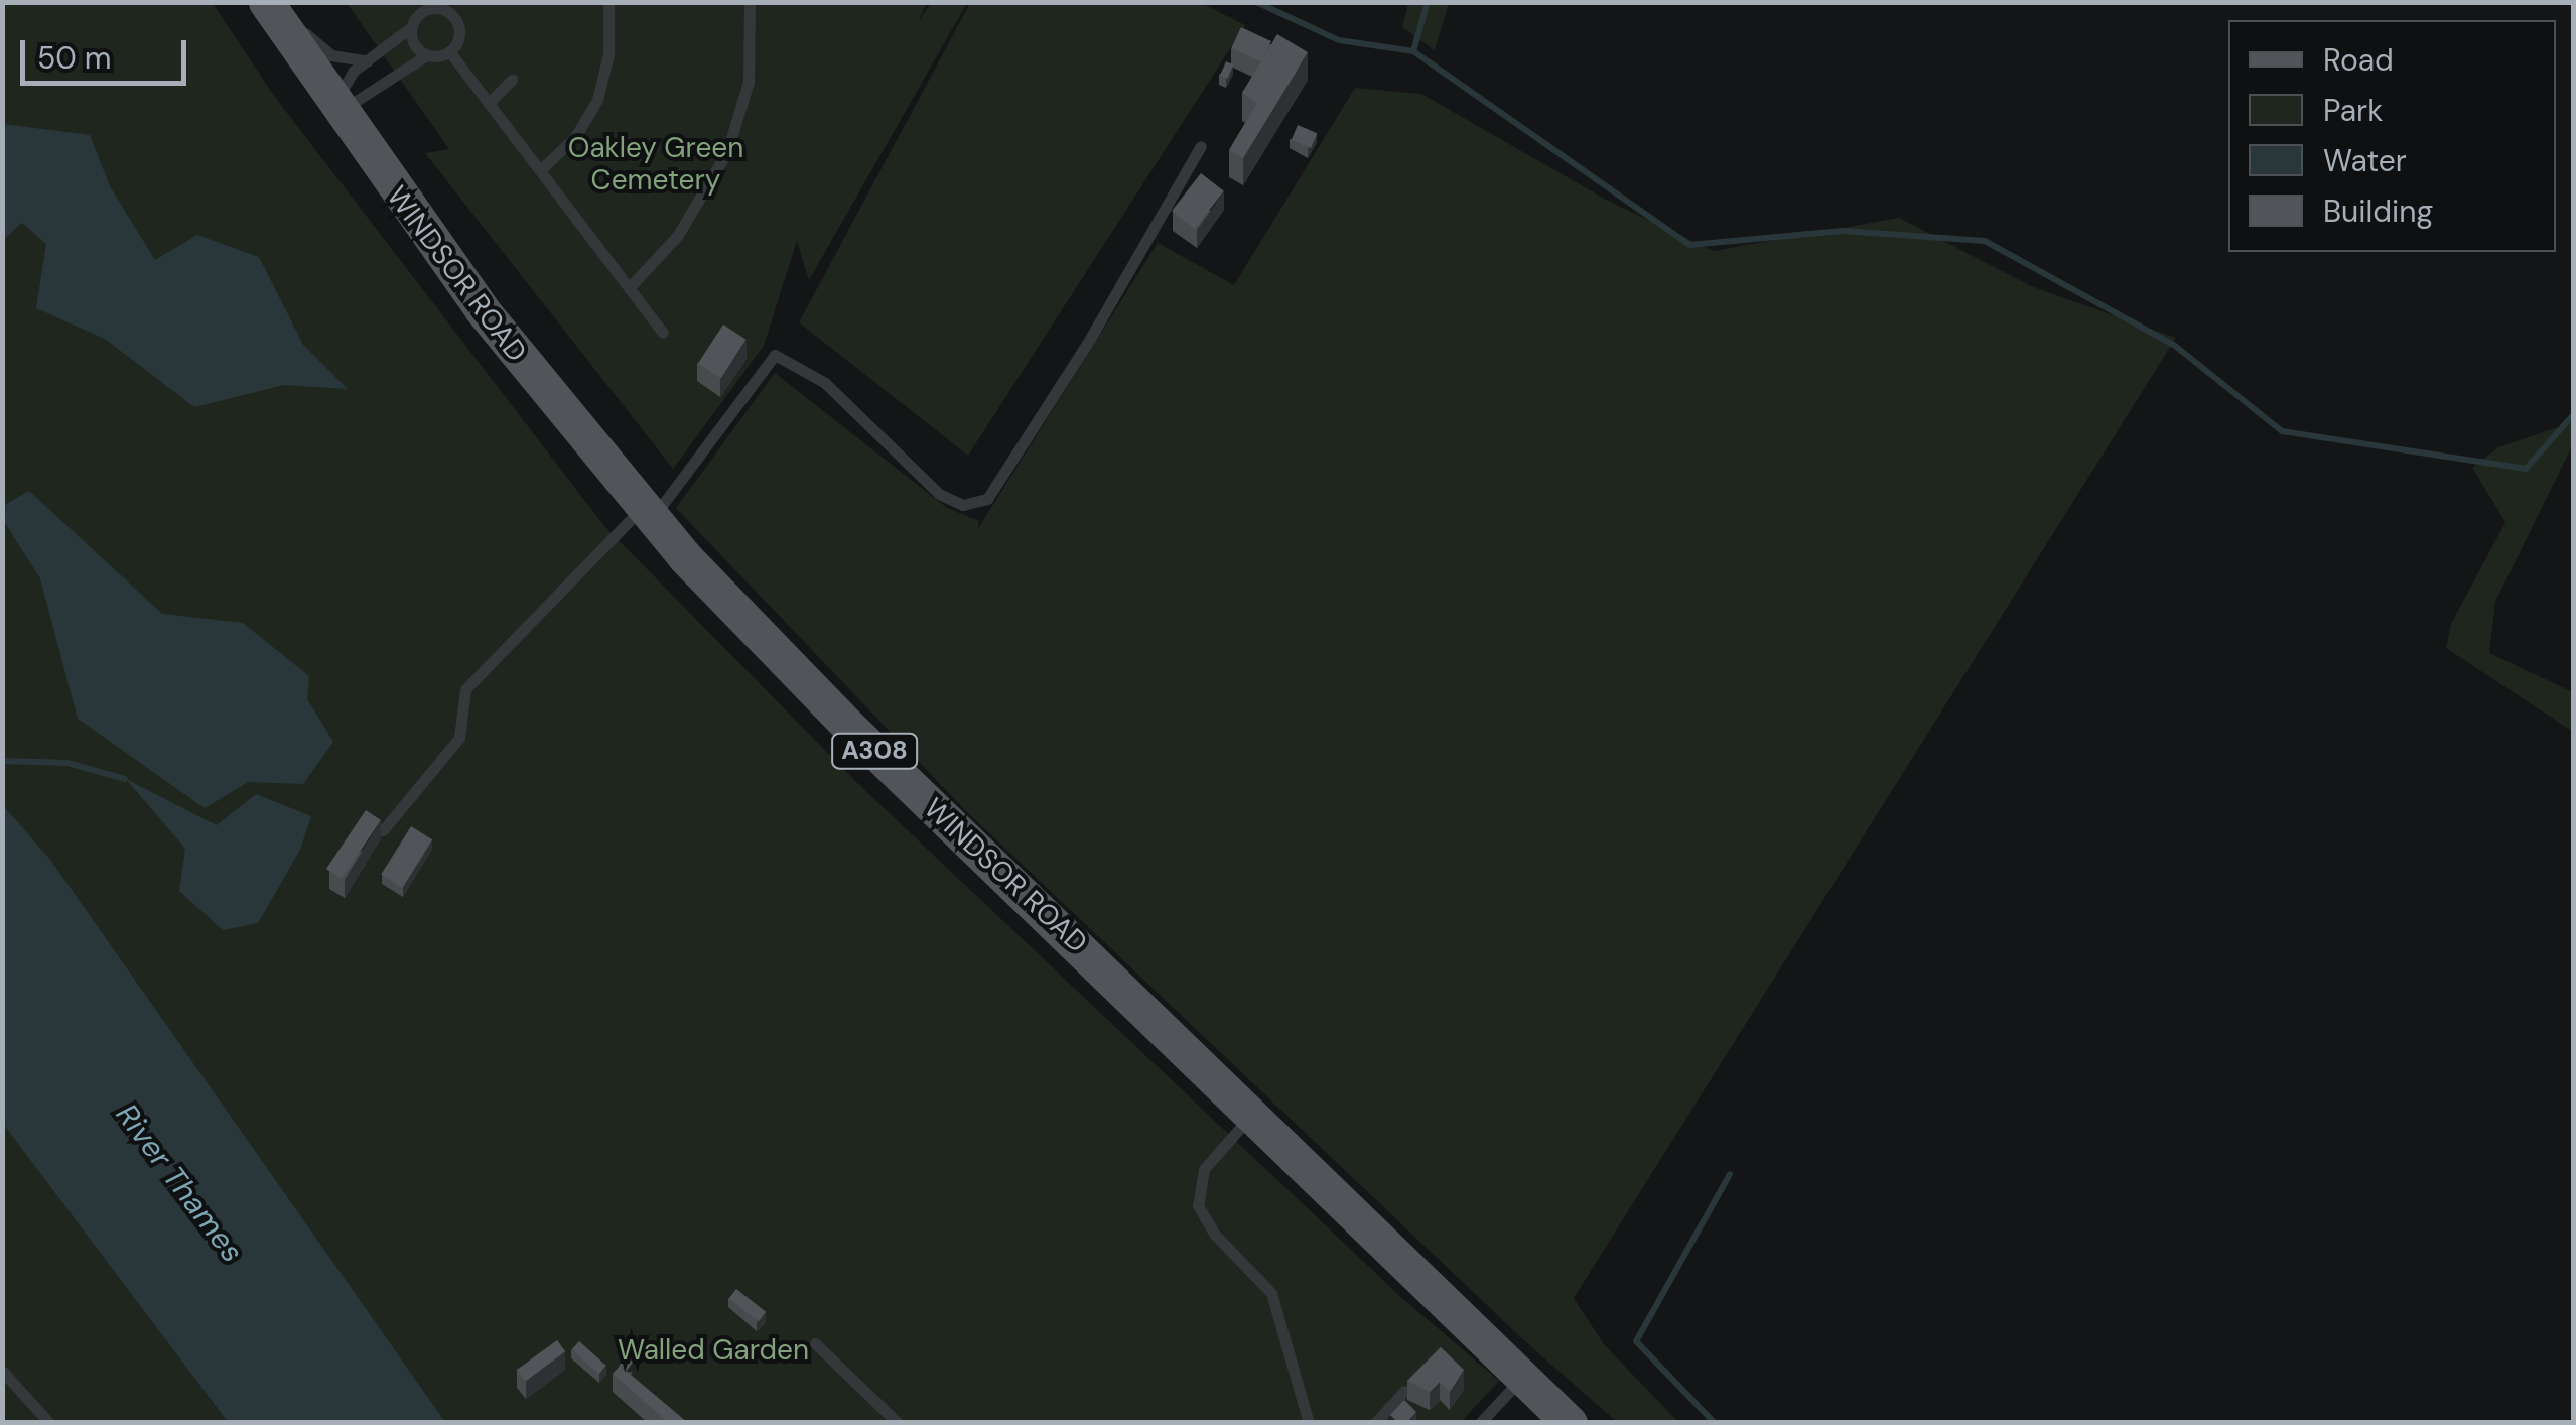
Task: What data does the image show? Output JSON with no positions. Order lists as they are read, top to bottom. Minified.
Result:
{"streets":{"main road":["WINDSOR ROAD","A308"]},"water":["River Thames"],"parks":["Oakley Green Cemetery","Walled Garden"],"legend":["Road","Park","Water","Building"],"scale_bar":"50 m"}
